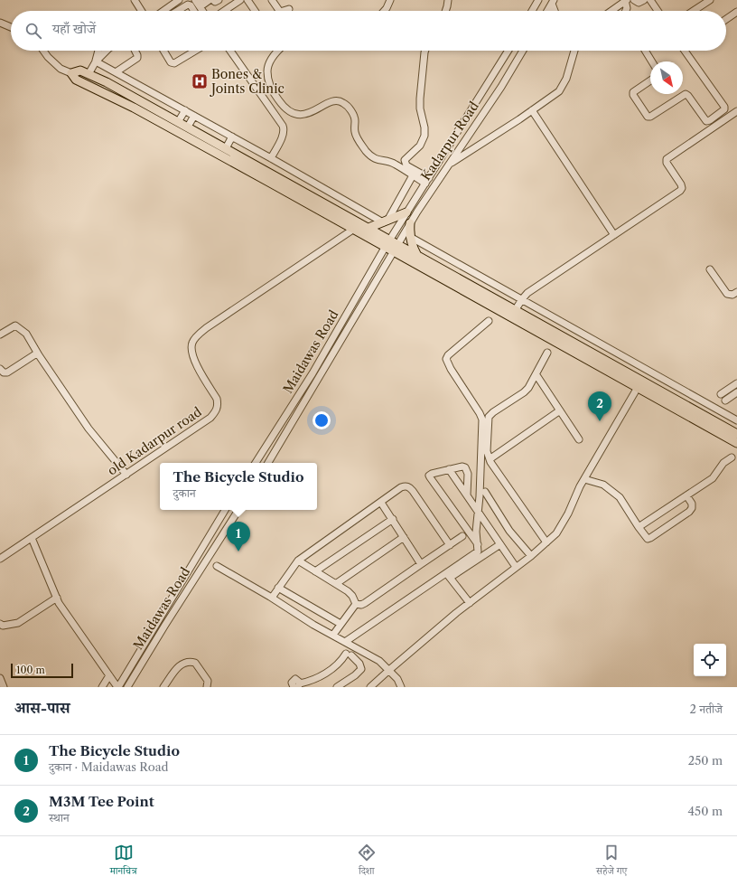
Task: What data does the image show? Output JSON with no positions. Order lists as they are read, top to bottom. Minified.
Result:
{"streets":{"street":["Kadarpur Road","Maidawas Road","old Kadarpur road"]},"crossings":[["Kadarpur Road","Maidawas Road"]],"places":{"hospital":["Bones & Joints Clinic"]},"scale_bar":"100 m","north":"bottom right","page":{"search":"यहाँ खोजें","pins":["2","1"],"popup":["The Bicycle Studio","दुकान"],"scale":"100 m","heading":["आस-पास","2 नतीजे"],"list":[{"mark":"1","name":"The Bicycle Studio","note":"दुकान · Maidawas Road","value":"250 m"},{"mark":"2","name":"M3M Tee Point","note":"स्थान","value":"450 m"}],"nav":["मानचित्र","दिशा","सहेजे गए"]}}
